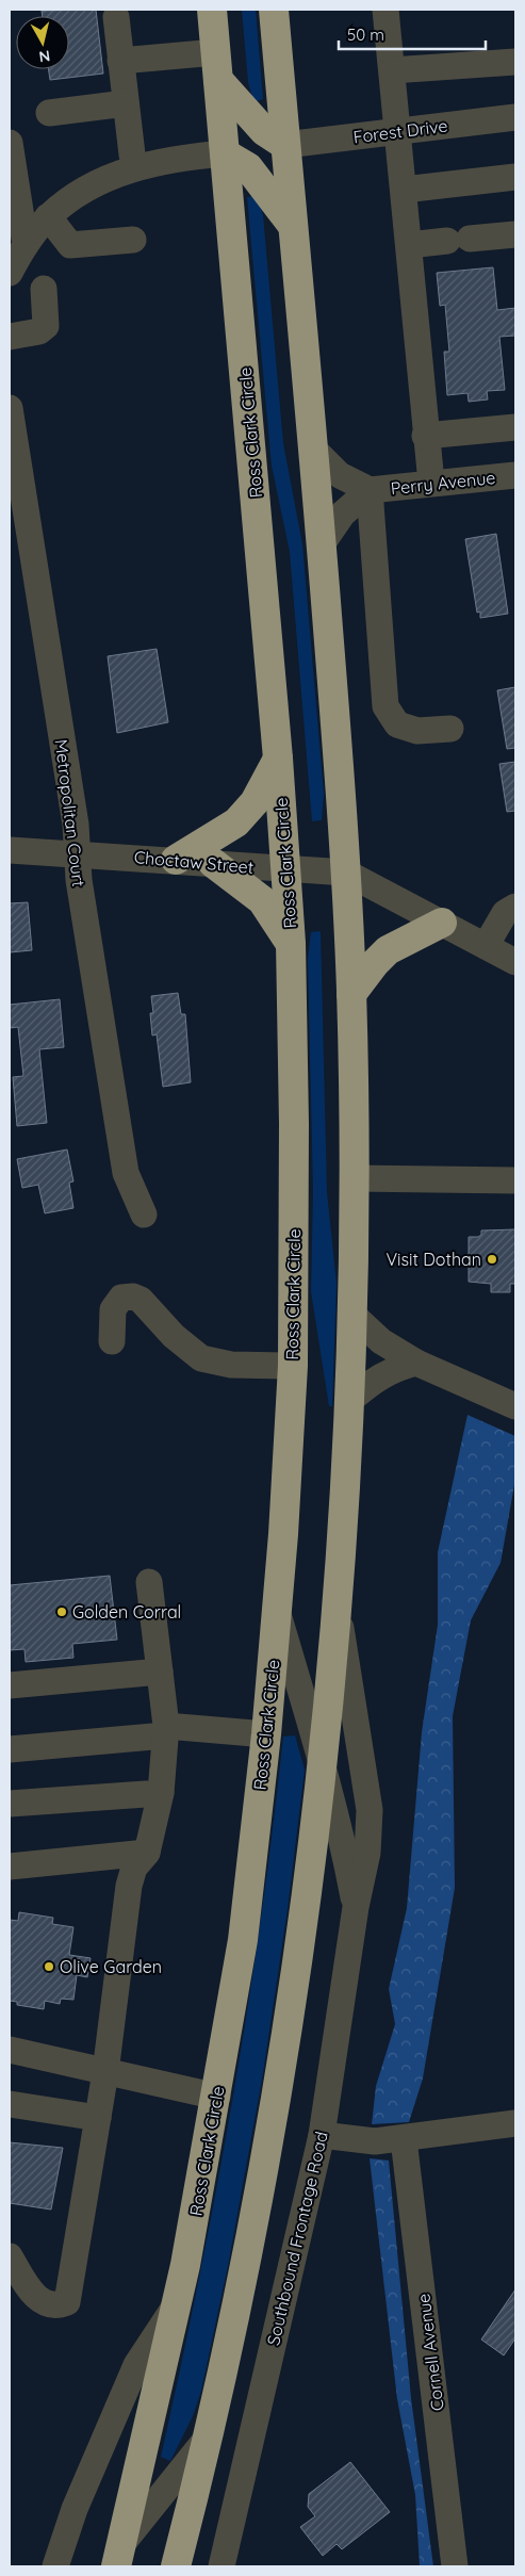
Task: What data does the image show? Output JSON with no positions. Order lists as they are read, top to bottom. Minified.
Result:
{"streets":{"highway":["Ross Clark Circle"],"street":["Forest Drive","Perry Avenue","Metropolitan Court","Choctaw Street","Southbound Frontage Road","Cornell Avenue"]},"crossings":[["Ross Clark Circle","Choctaw Street"],["Ross Clark Circle","Southbound Frontage Road"],["Metropolitan Court","Choctaw Street"]],"places":["Visit Dothan","Golden Corral","Olive Garden"],"scale_bar":"50 m","north":"bottom"}
